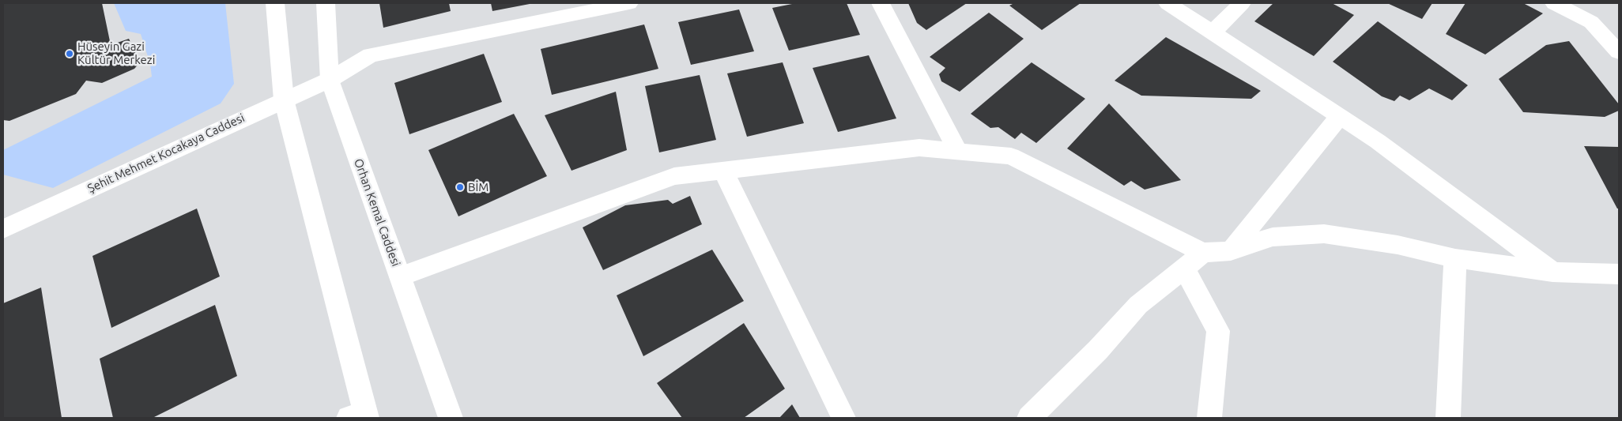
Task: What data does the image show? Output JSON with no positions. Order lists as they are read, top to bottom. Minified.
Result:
{"streets":{"street":["Şehit Mehmet Kocakaya Caddesi","Orhan Kemal Caddesi"]},"crossings":[["Şehit Mehmet Kocakaya Caddesi","Orhan Kemal Caddesi"]],"places":["Hüseyin Gazi Kültür Merkezi","BİM"]}
